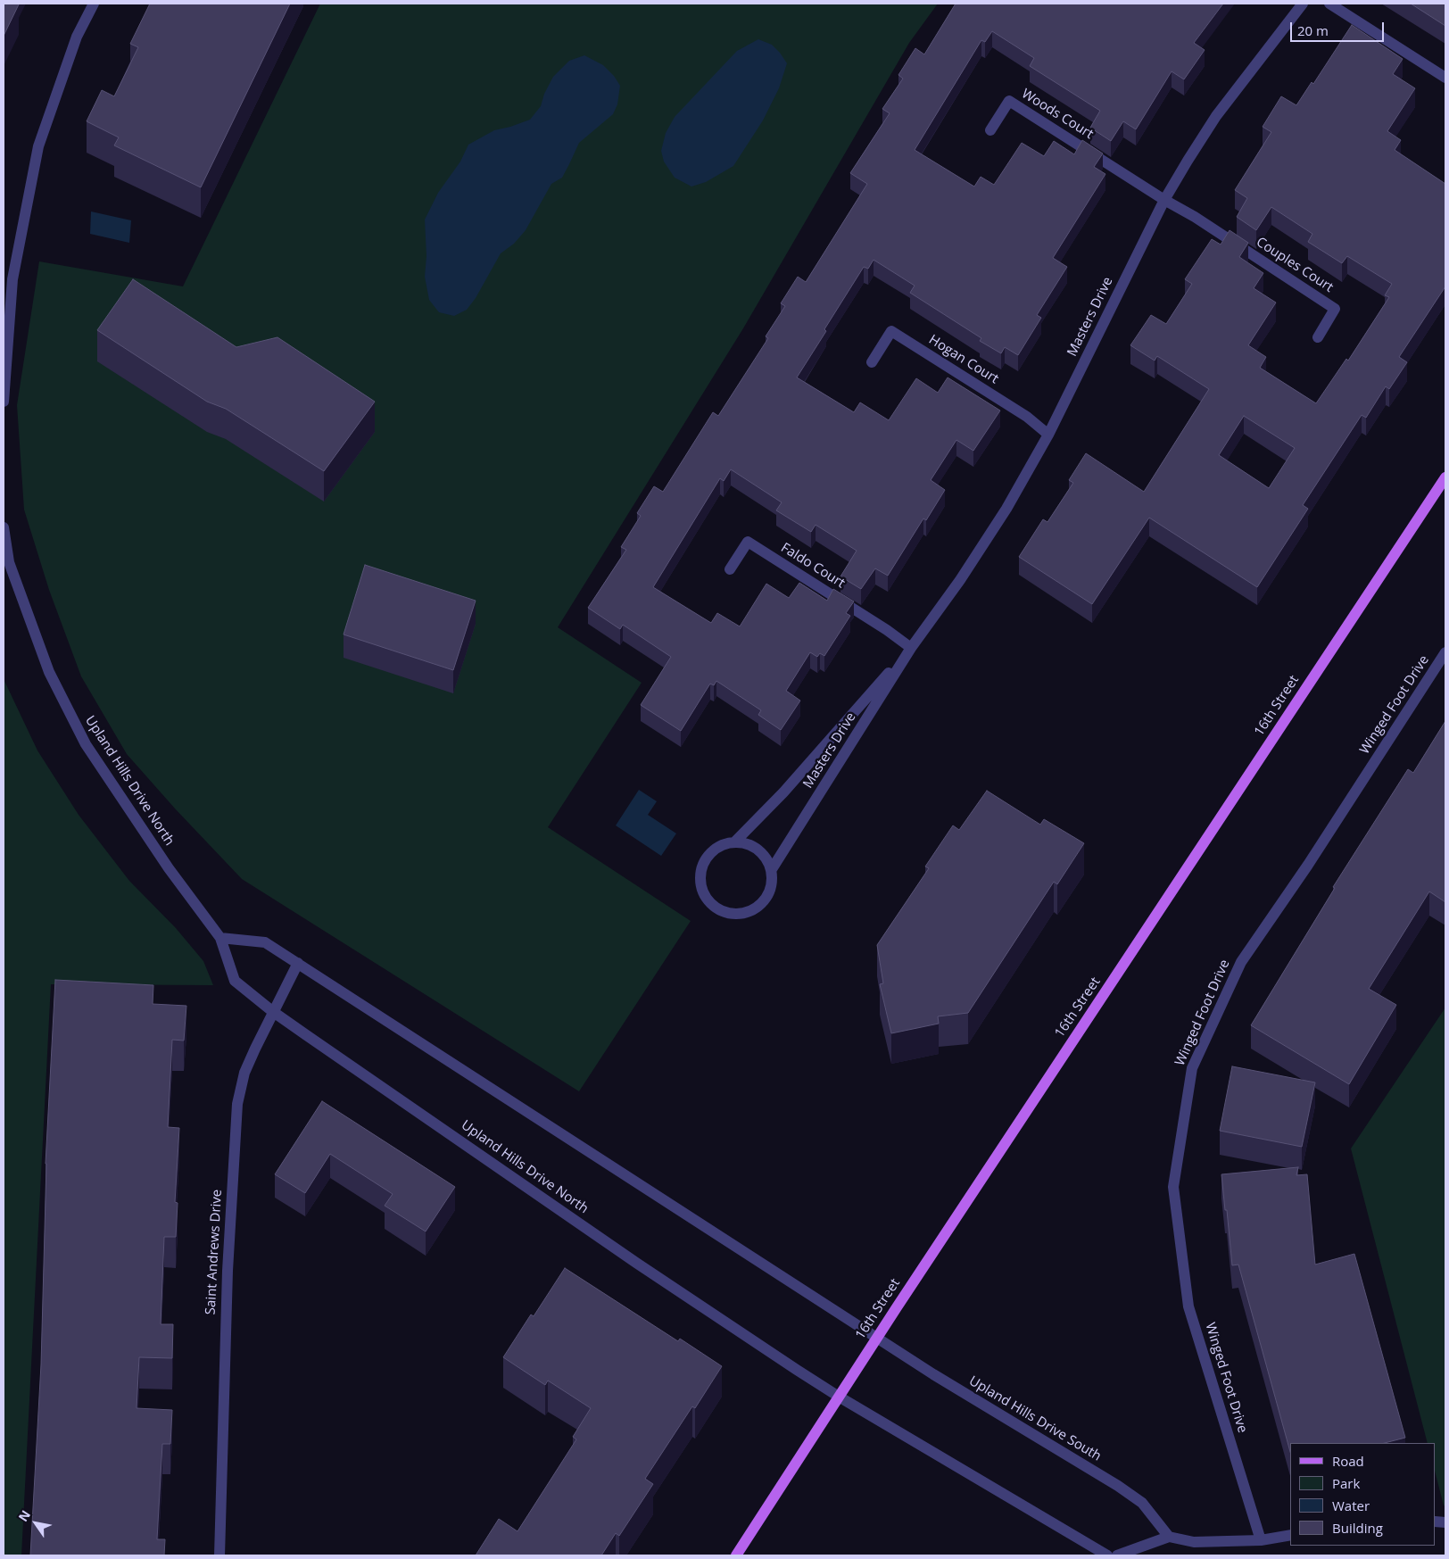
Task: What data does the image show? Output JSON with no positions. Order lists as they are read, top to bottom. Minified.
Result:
{"streets":{"main road":["16th Street"],"street":["Woods Court","Couples Court","Masters Drive","Hogan Court","Faldo Court","Winged Foot Drive","Upland Hills Drive North","Saint Andrews Drive","Upland Hills Drive South"]},"crossings":[["Woods Court","Couples Court"],["Woods Court","Masters Drive"],["Couples Court","Masters Drive"],["Masters Drive","Hogan Court"],["Masters Drive","Faldo Court"],["16th Street","Upland Hills Drive North"],["16th Street","Upland Hills Drive South"],["Upland Hills Drive North","Saint Andrews Drive"]],"legend":["Road","Park","Water","Building"],"scale_bar":"20 m","north":"top left"}
